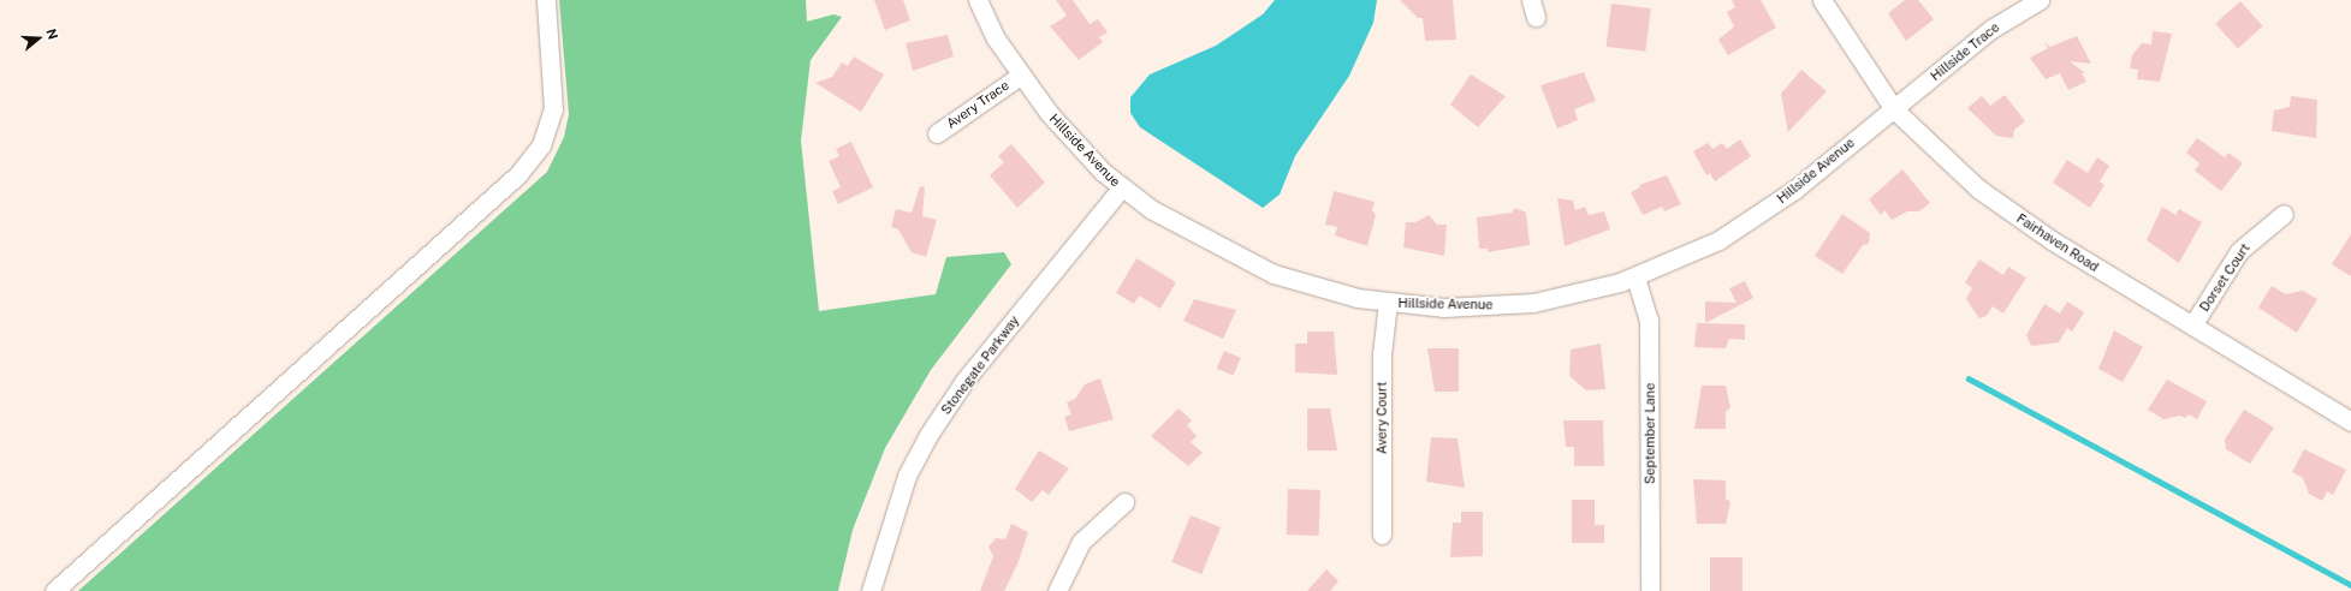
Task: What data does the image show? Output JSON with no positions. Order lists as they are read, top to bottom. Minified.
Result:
{"streets":{"street":["Hillside Trace","Avery Trace","Hillside Avenue","Fairhaven Road","Dorset Court","Stonegate Parkway","Avery Court","September Lane"]},"crossings":[["Hillside Trace","Hillside Avenue"],["Hillside Trace","Fairhaven Road"],["Avery Trace","Hillside Avenue"],["Hillside Avenue","Fairhaven Road"],["Hillside Avenue","Stonegate Parkway"],["Hillside Avenue","Avery Court"],["Hillside Avenue","September Lane"],["Fairhaven Road","Dorset Court"]],"north":"right"}
